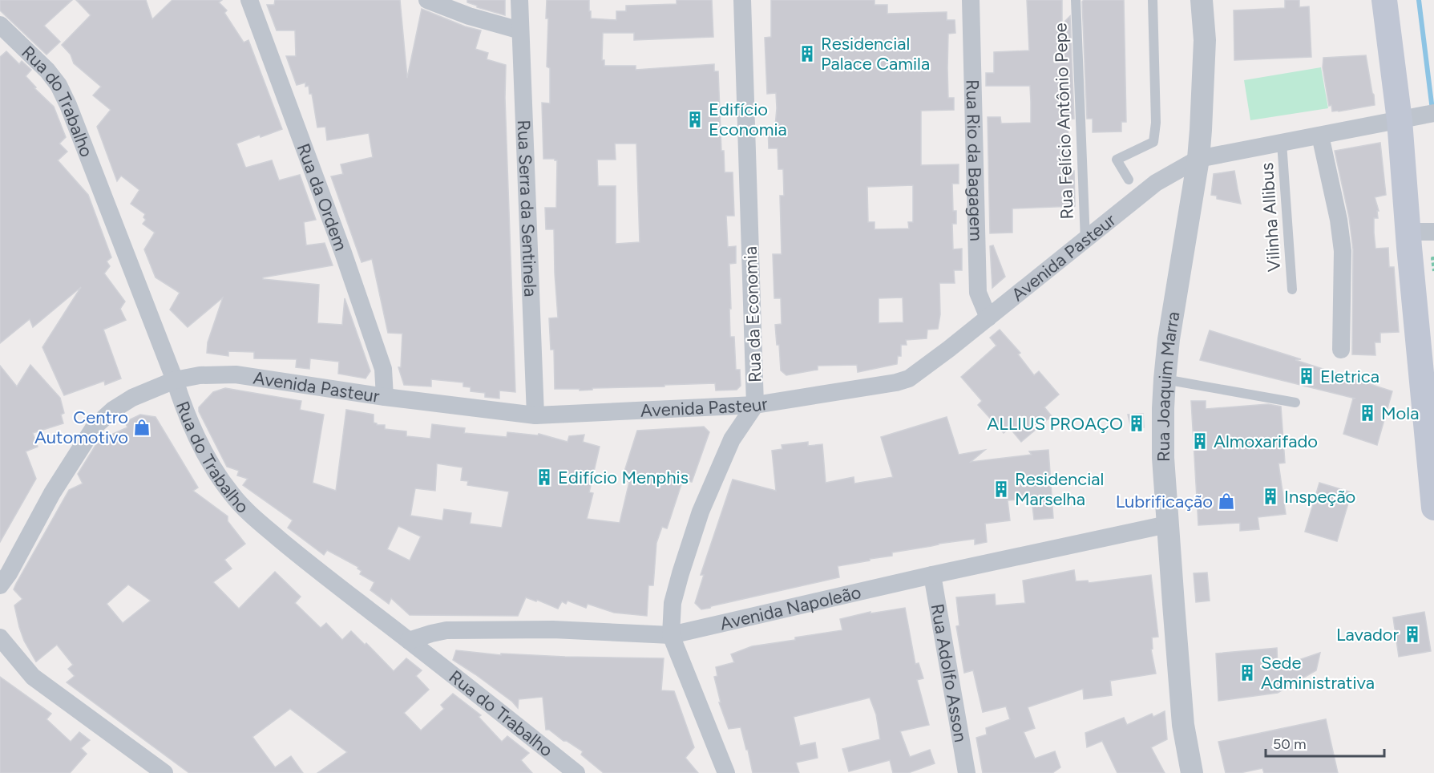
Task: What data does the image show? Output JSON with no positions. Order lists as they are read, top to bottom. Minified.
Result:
{"streets":{"street":["Rua do Trabalho","Rua Rio da Bagagem","Rua da Ordem","Rua Serra da Sentinela","Avenida Pasteur","Rua da Economia","Rua Joaquim Marra","Avenida Napoleão","Rua Adolfo Asson"],"lane":["Rua Felício Antônio Pepe","Vilinha Allibus"]},"crossings":[["Rua do Trabalho","Avenida Pasteur"],["Rua do Trabalho","Avenida Napoleão"],["Rua Felício Antônio Pepe","Avenida Pasteur"],["Rua Rio da Bagagem","Avenida Pasteur"],["Rua da Ordem","Avenida Pasteur"],["Rua Serra da Sentinela","Avenida Pasteur"],["Vilinha Allibus","Avenida Pasteur"],["Avenida Pasteur","Rua da Economia"],["Avenida Pasteur","Rua Joaquim Marra"],["Rua da Economia","Avenida Napoleão"],["Rua Joaquim Marra","Avenida Napoleão"],["Avenida Napoleão","Rua Adolfo Asson"]],"places":{"building":["Residencial Palace Camila","Edifício Economia","Eletrica","Mola","ALLIUS PROAÇO","Almoxarifado","Edifício Menphis","Residencial Marselha","Inspeção","Lavador","Sede Administrativa"],"shop":["Centro Automotivo","Lubrificação"]},"scale_bar":"50 m"}
